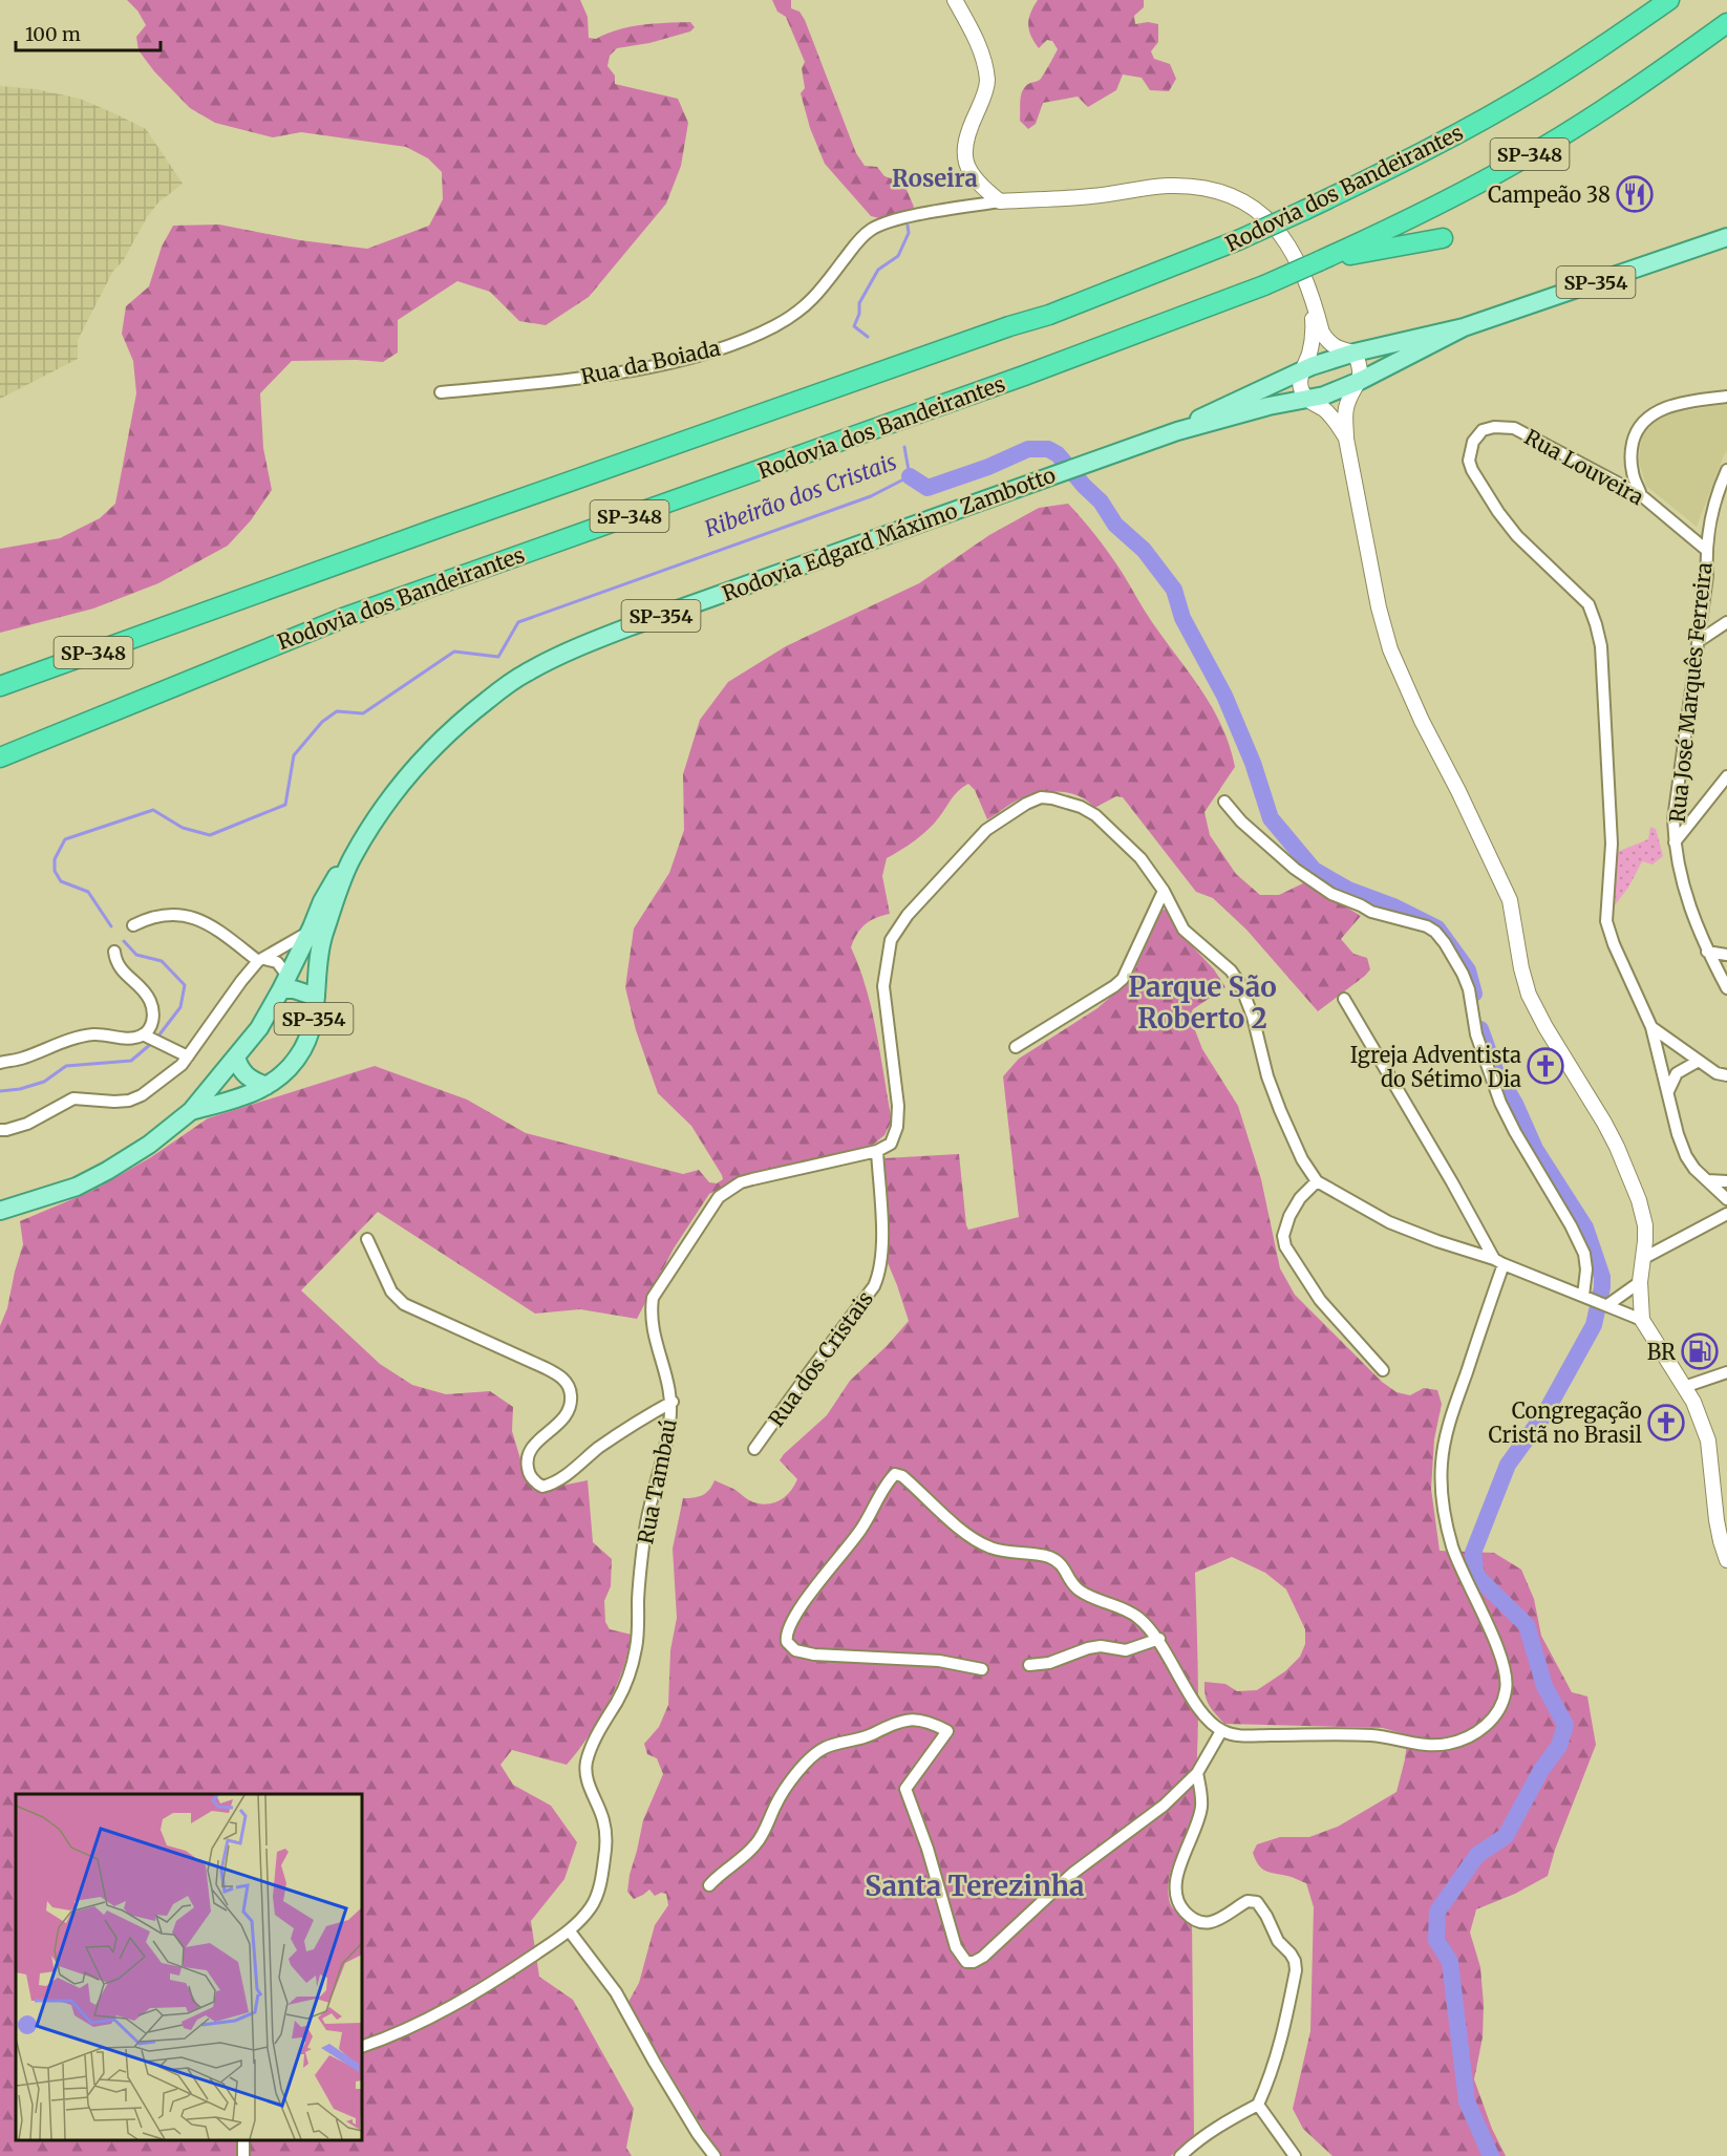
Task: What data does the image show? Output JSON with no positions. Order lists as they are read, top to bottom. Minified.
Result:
{"streets":{"highway":["SP-348","Rodovia dos Bandeirantes"],"main road":["SP-354","Rodovia Edgard Máximo Zambotto"],"street":["Rua da Boiada","Rua Louveira","Rua José Marquês Ferreira","Rua dos Cristais","Rua Tambaú"]},"crossings":[["Rua Louveira","Rua José Marquês Ferreira"],["Rua dos Cristais","Rua Tambaú"]],"districts":["Roseira","Parque São Roberto 2","Santa Terezinha"],"water":["Ribeirão dos Cristais"],"places":{"restaurant":["Campeão 38"],"church":["Igreja Adventista do Sétimo Dia","Congregação Cristã no Brasil"],"fuel station":["BR"]},"scale_bar":"100 m"}
